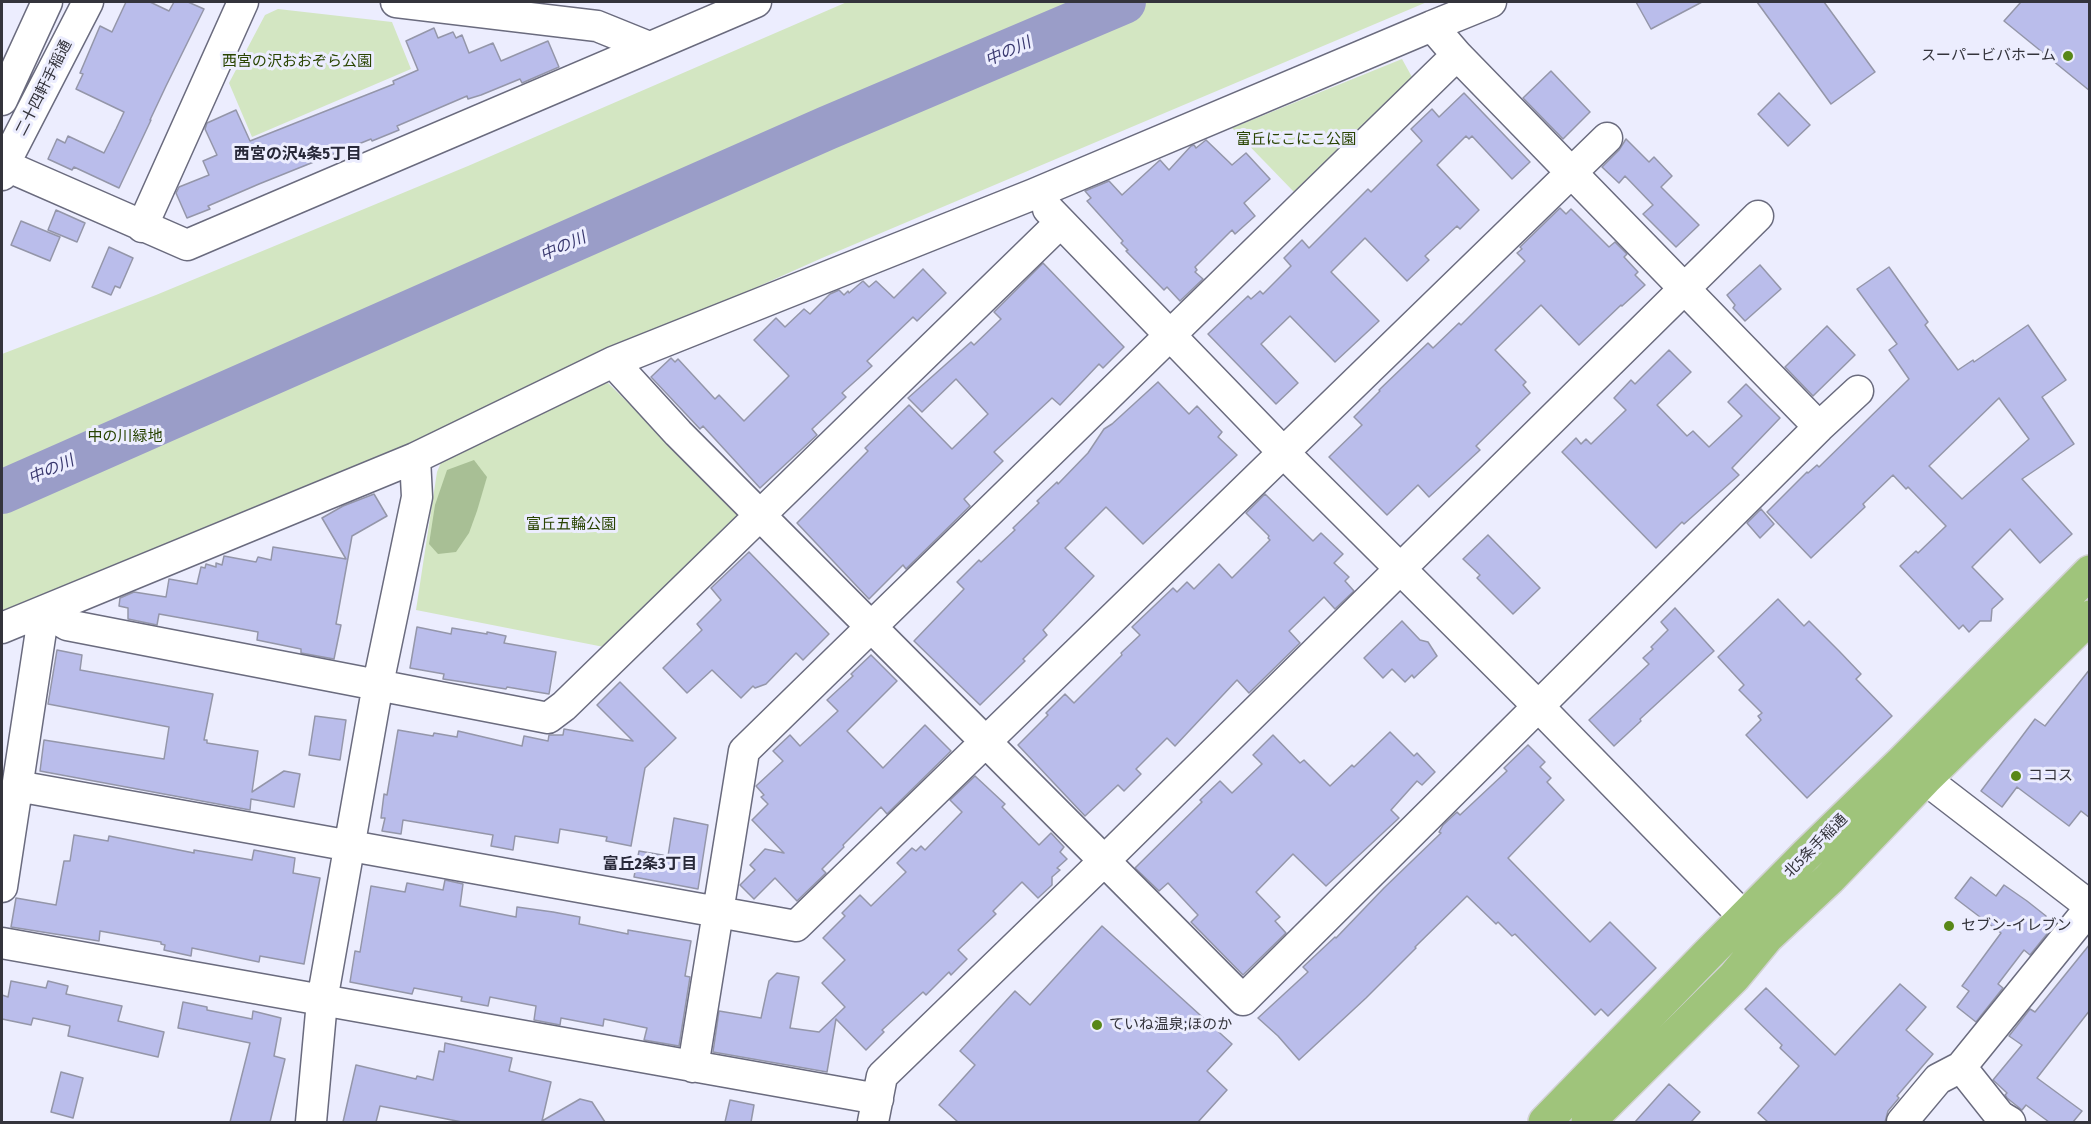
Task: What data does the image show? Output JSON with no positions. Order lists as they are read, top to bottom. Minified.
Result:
{"streets":{"highway":["北5条手稲通"],"street":["二十四軒手稲通"]},"districts":["西宮の沢4条5丁目","富丘2条3丁目"],"water":["中の川"],"parks":["西宮の沢おおぞら公園","富丘にこにこ公園","中の川緑地","富丘五輪公園"],"places":["スーパービバホーム","ココス","セブン-イレブン","ていね温泉;ほのか"]}
